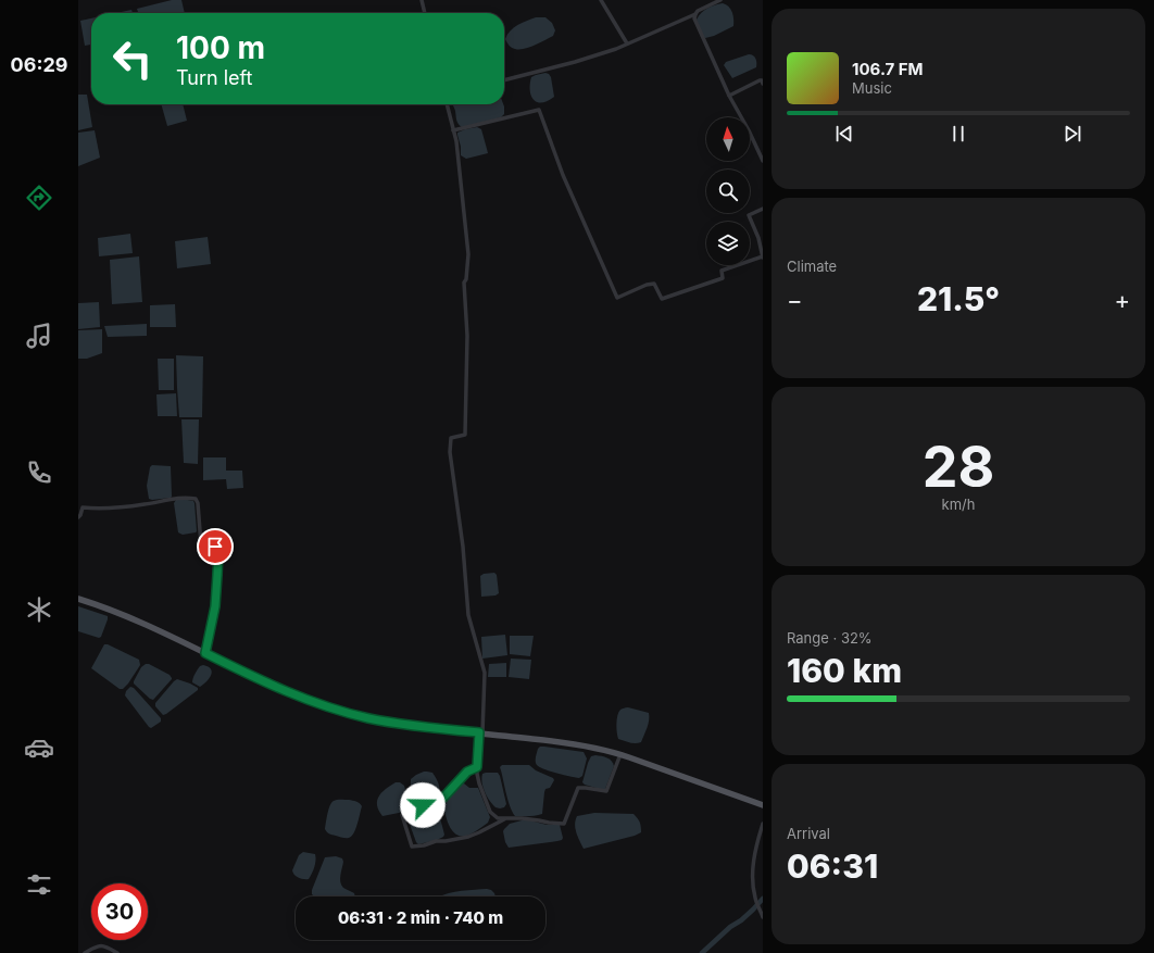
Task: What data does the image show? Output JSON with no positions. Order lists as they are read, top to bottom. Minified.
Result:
{"north":"top","page":{"tabs":"06:29","turn":["100 m","Turn left"],"song":["106.7 FM","Music"],"tile":["Climate",["28","km/h"],["Range · 32%","160 km"],["Arrival","06:31"]],"heat":["−","21.5°","+"],"limit":"30","trip":"06:31 · 2 min · 740 m"}}
